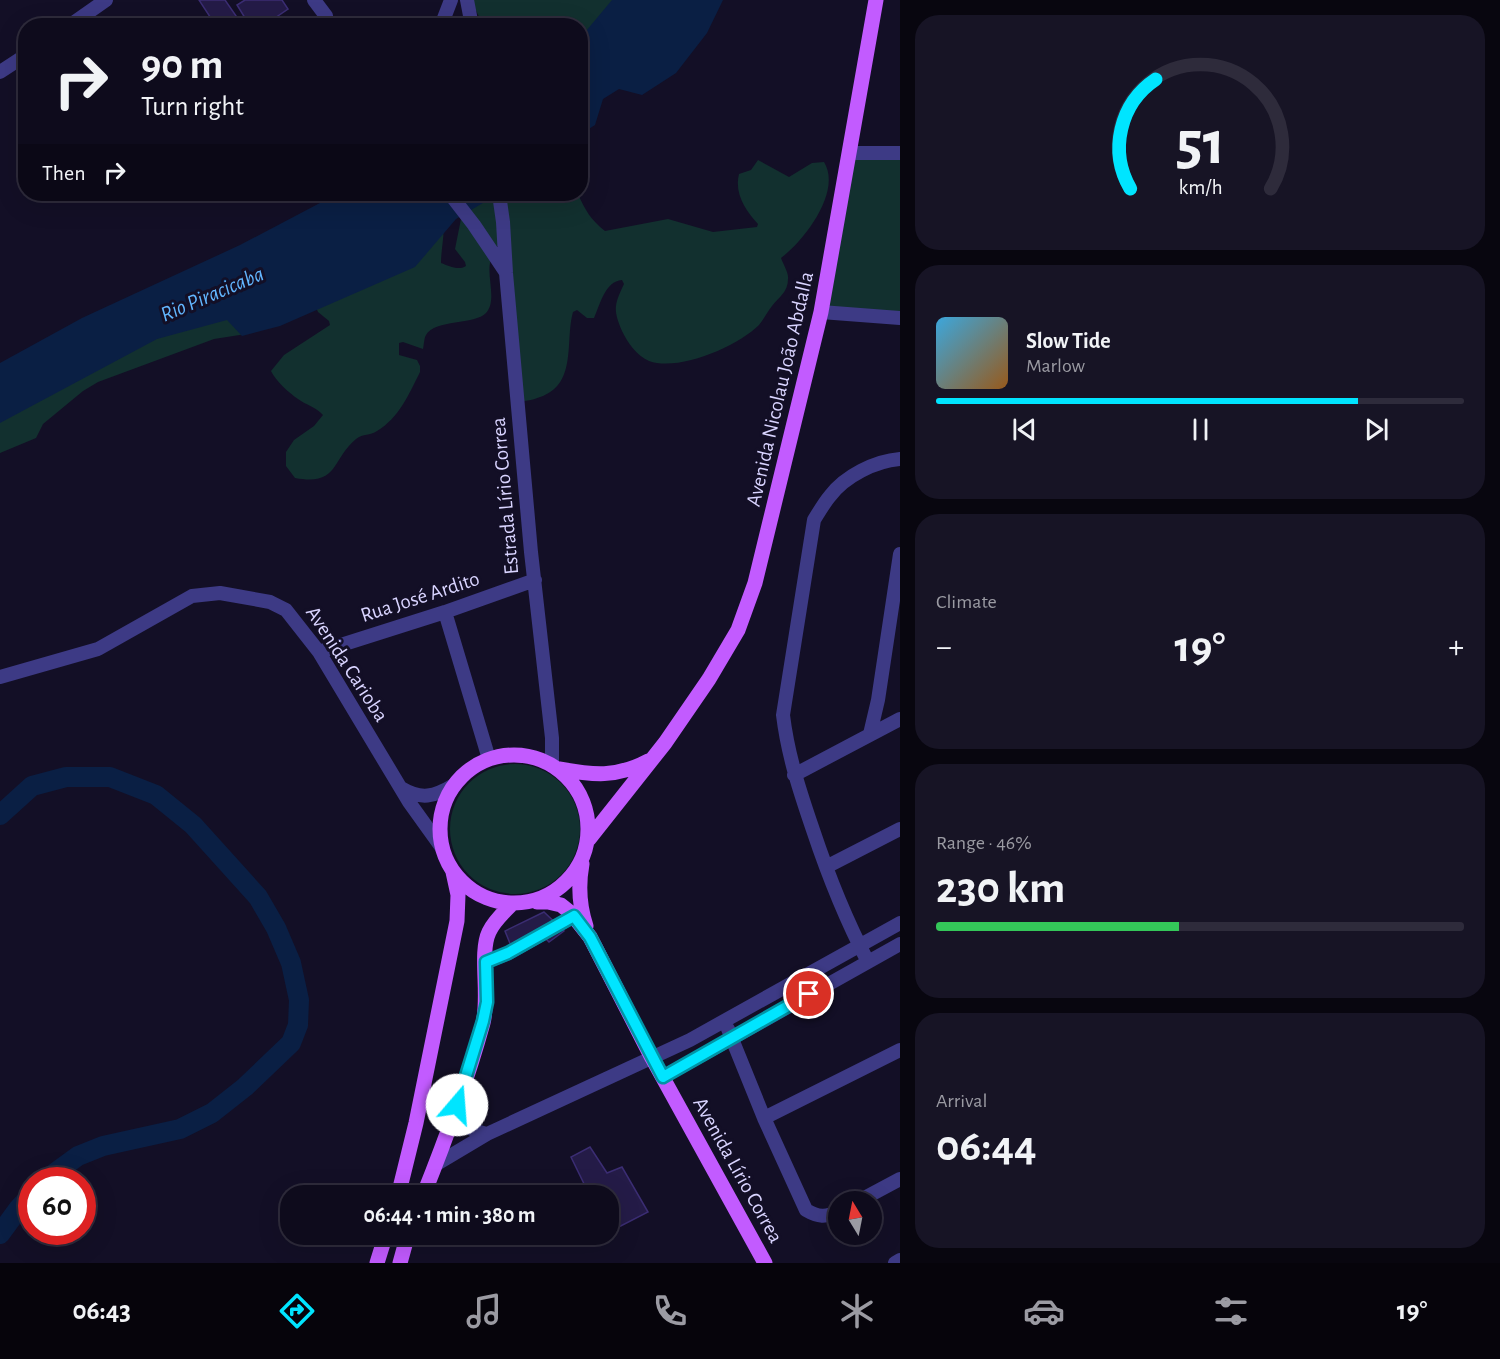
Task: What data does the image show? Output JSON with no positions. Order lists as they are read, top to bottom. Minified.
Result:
{"streets":{"main road":["Avenida Nicolau João Abdalla","Avenida Lírio Correa"],"street":["Estrada Lírio Correa","Rua José Ardito","Avenida Carioba"]},"crossings":[["Avenida Nicolau João Abdalla","Estrada Lírio Correa"],["Avenida Nicolau João Abdalla","Avenida Carioba"],["Avenida Nicolau João Abdalla","Avenida Lírio Correa"],["Estrada Lírio Correa","Rua José Ardito"],["Estrada Lírio Correa","Avenida Carioba"],["Estrada Lírio Correa","Avenida Lírio Correa"],["Rua José Ardito","Avenida Carioba"],["Avenida Carioba","Avenida Lírio Correa"]],"water":["Rio Piracicaba"],"north":"top","page":{"turn":["90 m","Turn right"],"then":"Then","song":["Slow Tide","Marlow"],"tile":["Climate",["Range · 46%","230 km"],["Arrival","06:44"]],"heat":["−","19°","+"],"limit":"60","trip":"06:44 · 1 min · 380 m","tabs":["06:43","19°"],"gauge":["51","km/h"]}}
